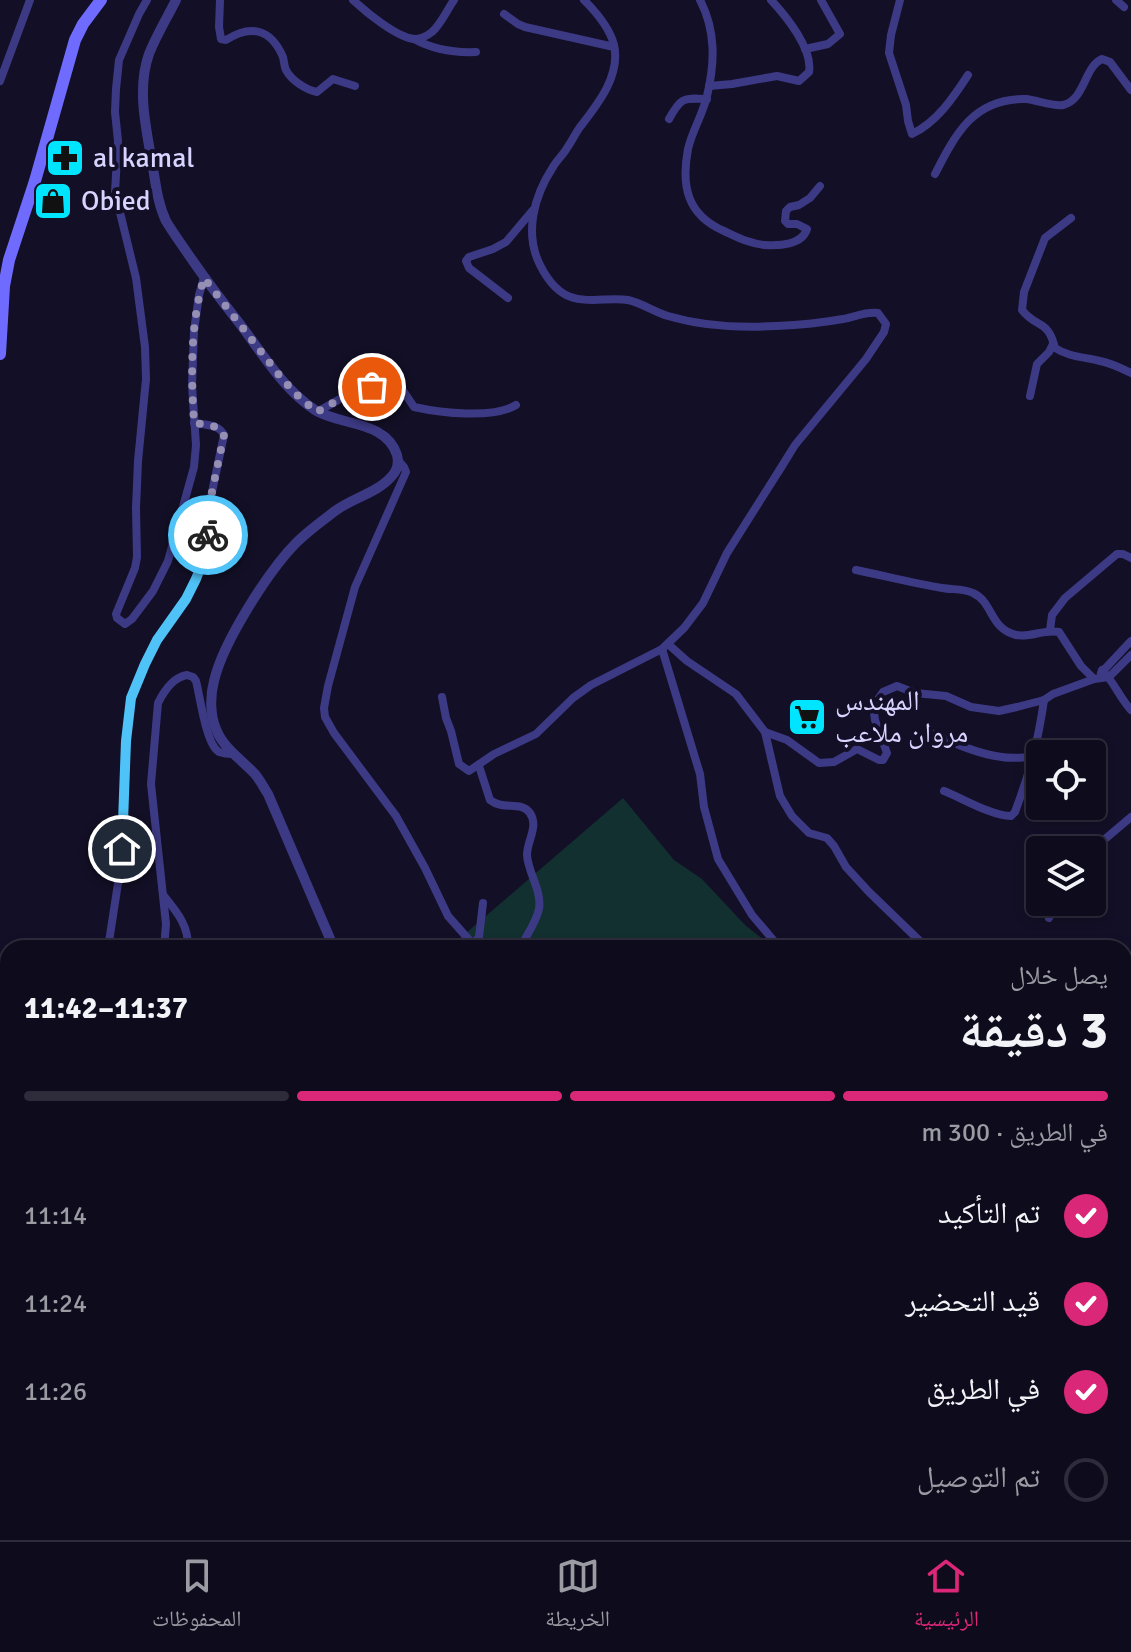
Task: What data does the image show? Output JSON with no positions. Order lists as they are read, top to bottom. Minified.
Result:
{"places":{"pharmacy":["al kamal"],"shop":["Obied"],"supermarket":["المهندس مروان ملاعب"]},"page":{"heading":["3 دقيقة","يصل خلال","11:37–11:42"],"bar":"في الطريق · 300 m","list":[["تم التأكيد","11:14"],["قيد التحضير","11:24"],["في الطريق","11:26"],"تم التوصيل"],"tabs":["الرئيسية","الخريطة","المحفوظات"]}}
